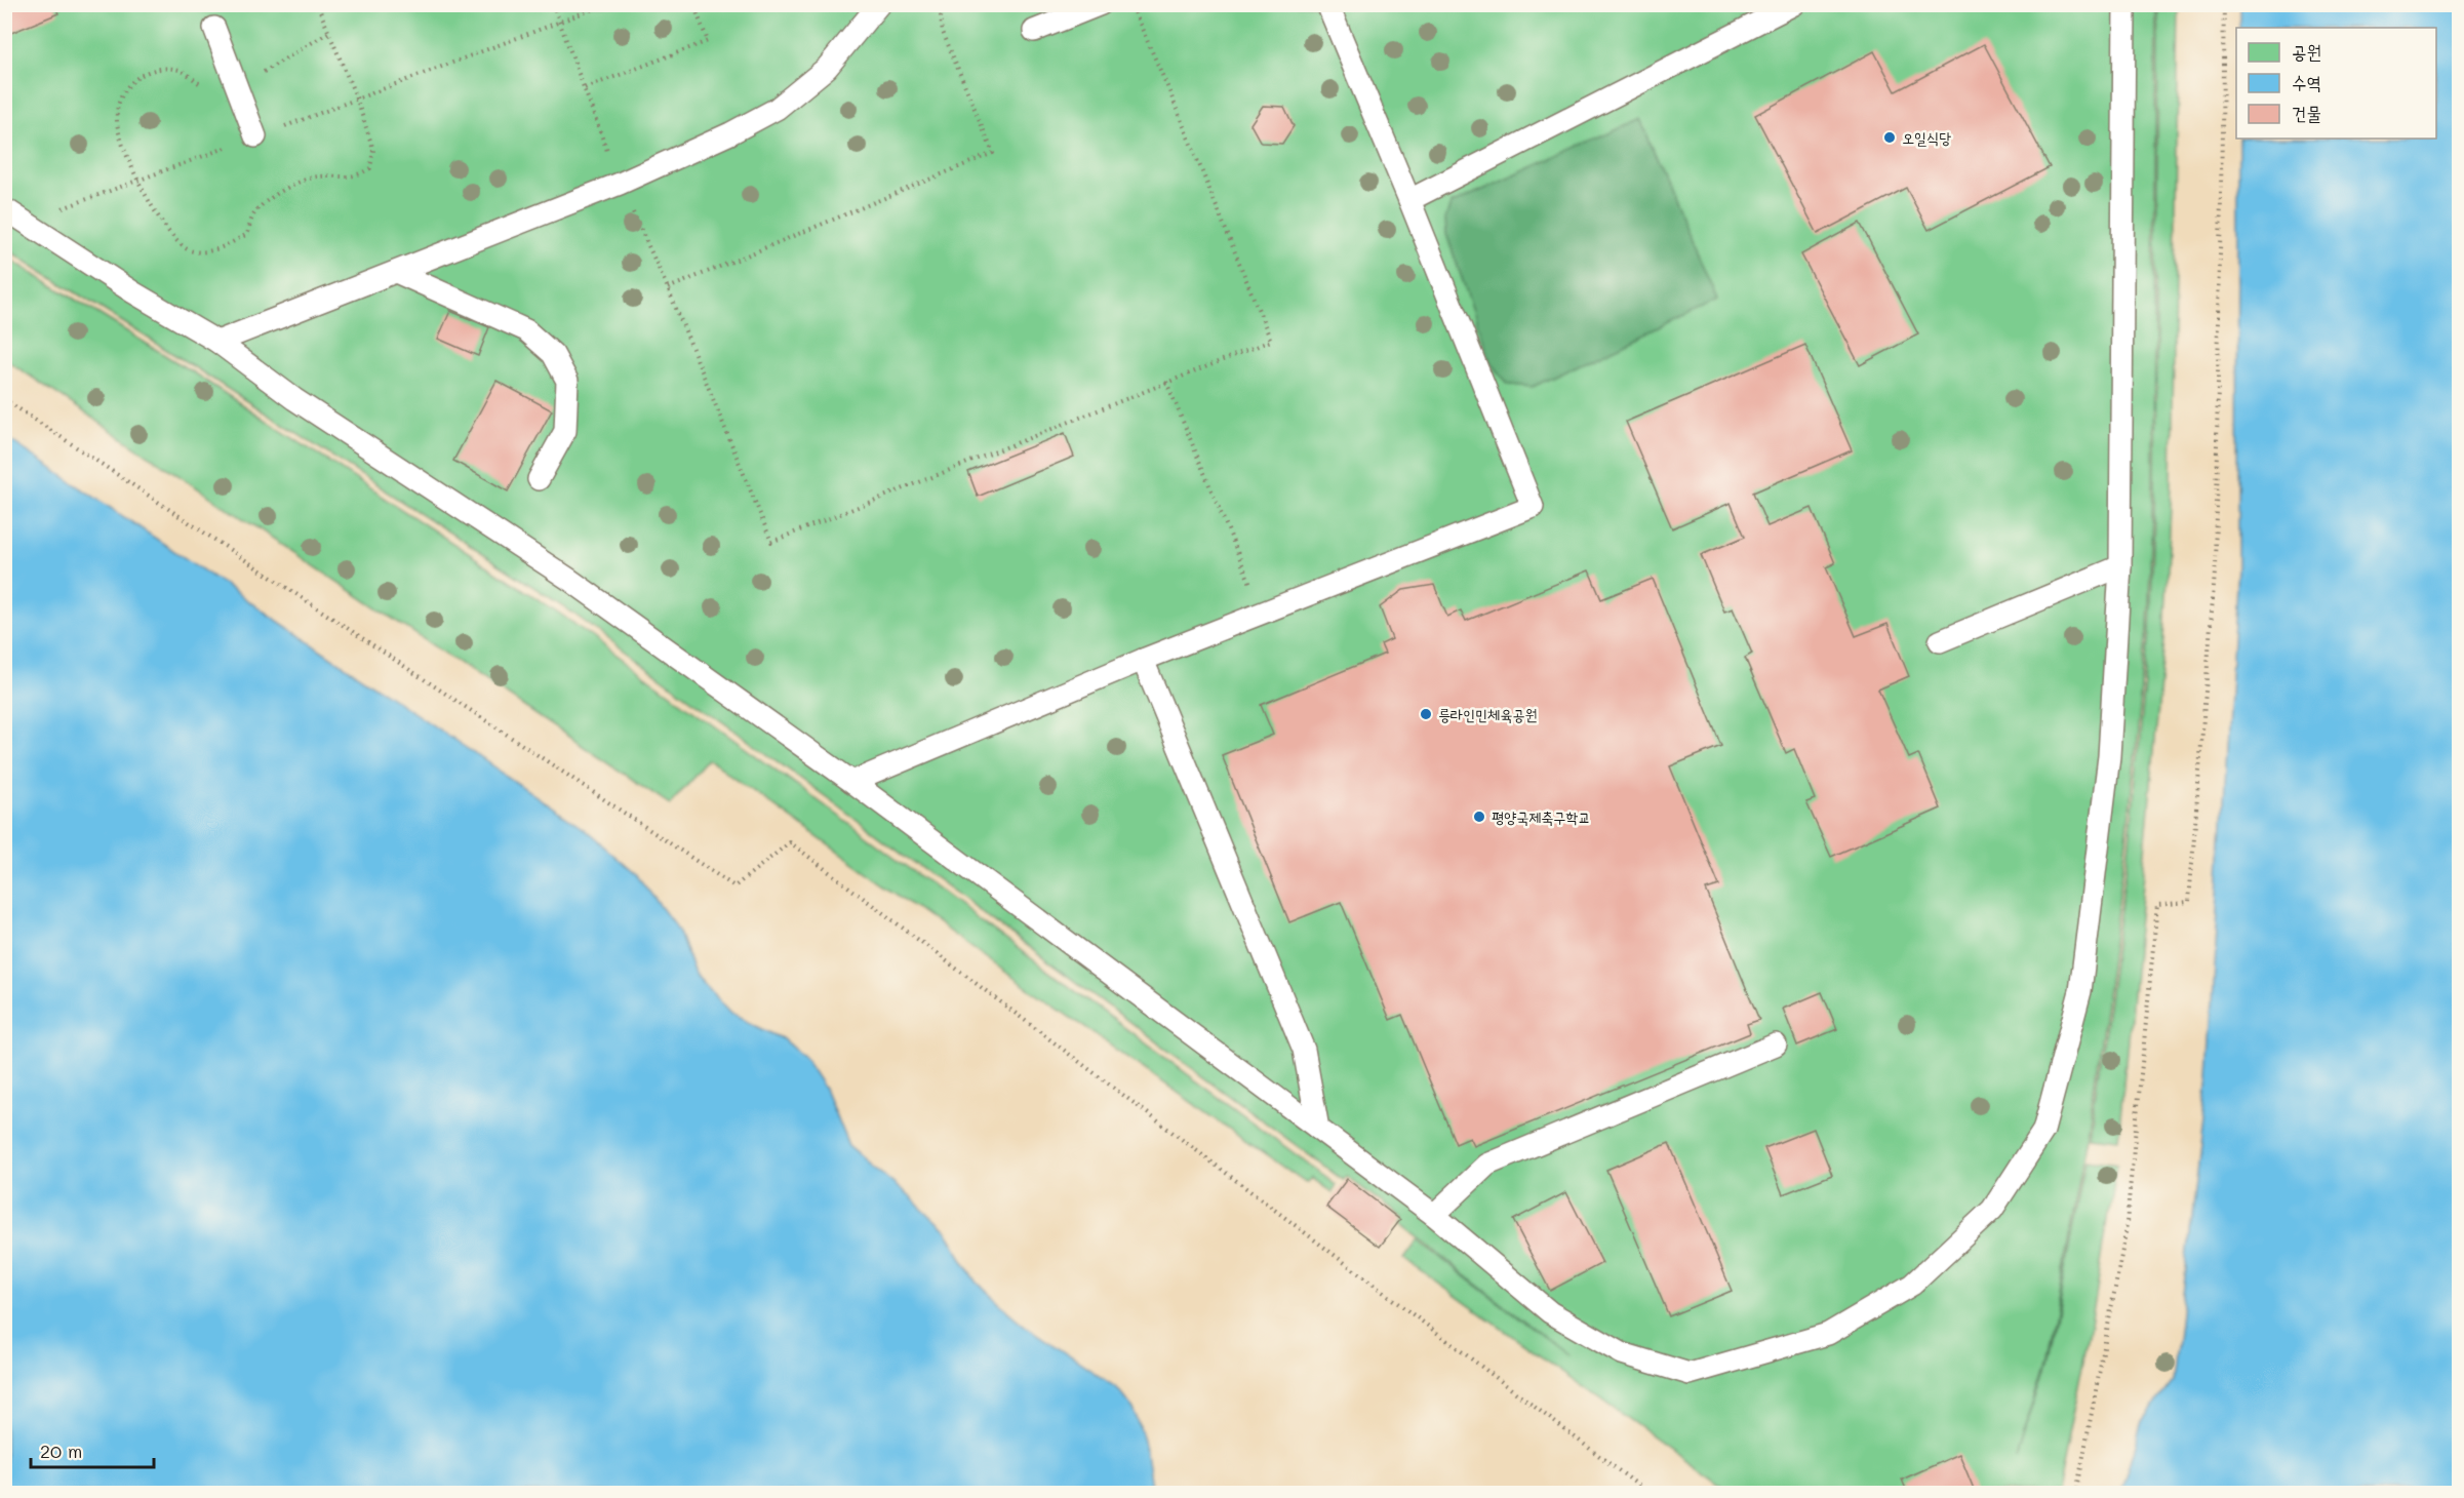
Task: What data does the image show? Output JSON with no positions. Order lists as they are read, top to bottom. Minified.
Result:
{"places":["오일식당","릉라인민체육공원","평양국제축구학교"],"legend":["공원","수역","건물"],"scale_bar":"20 m"}
